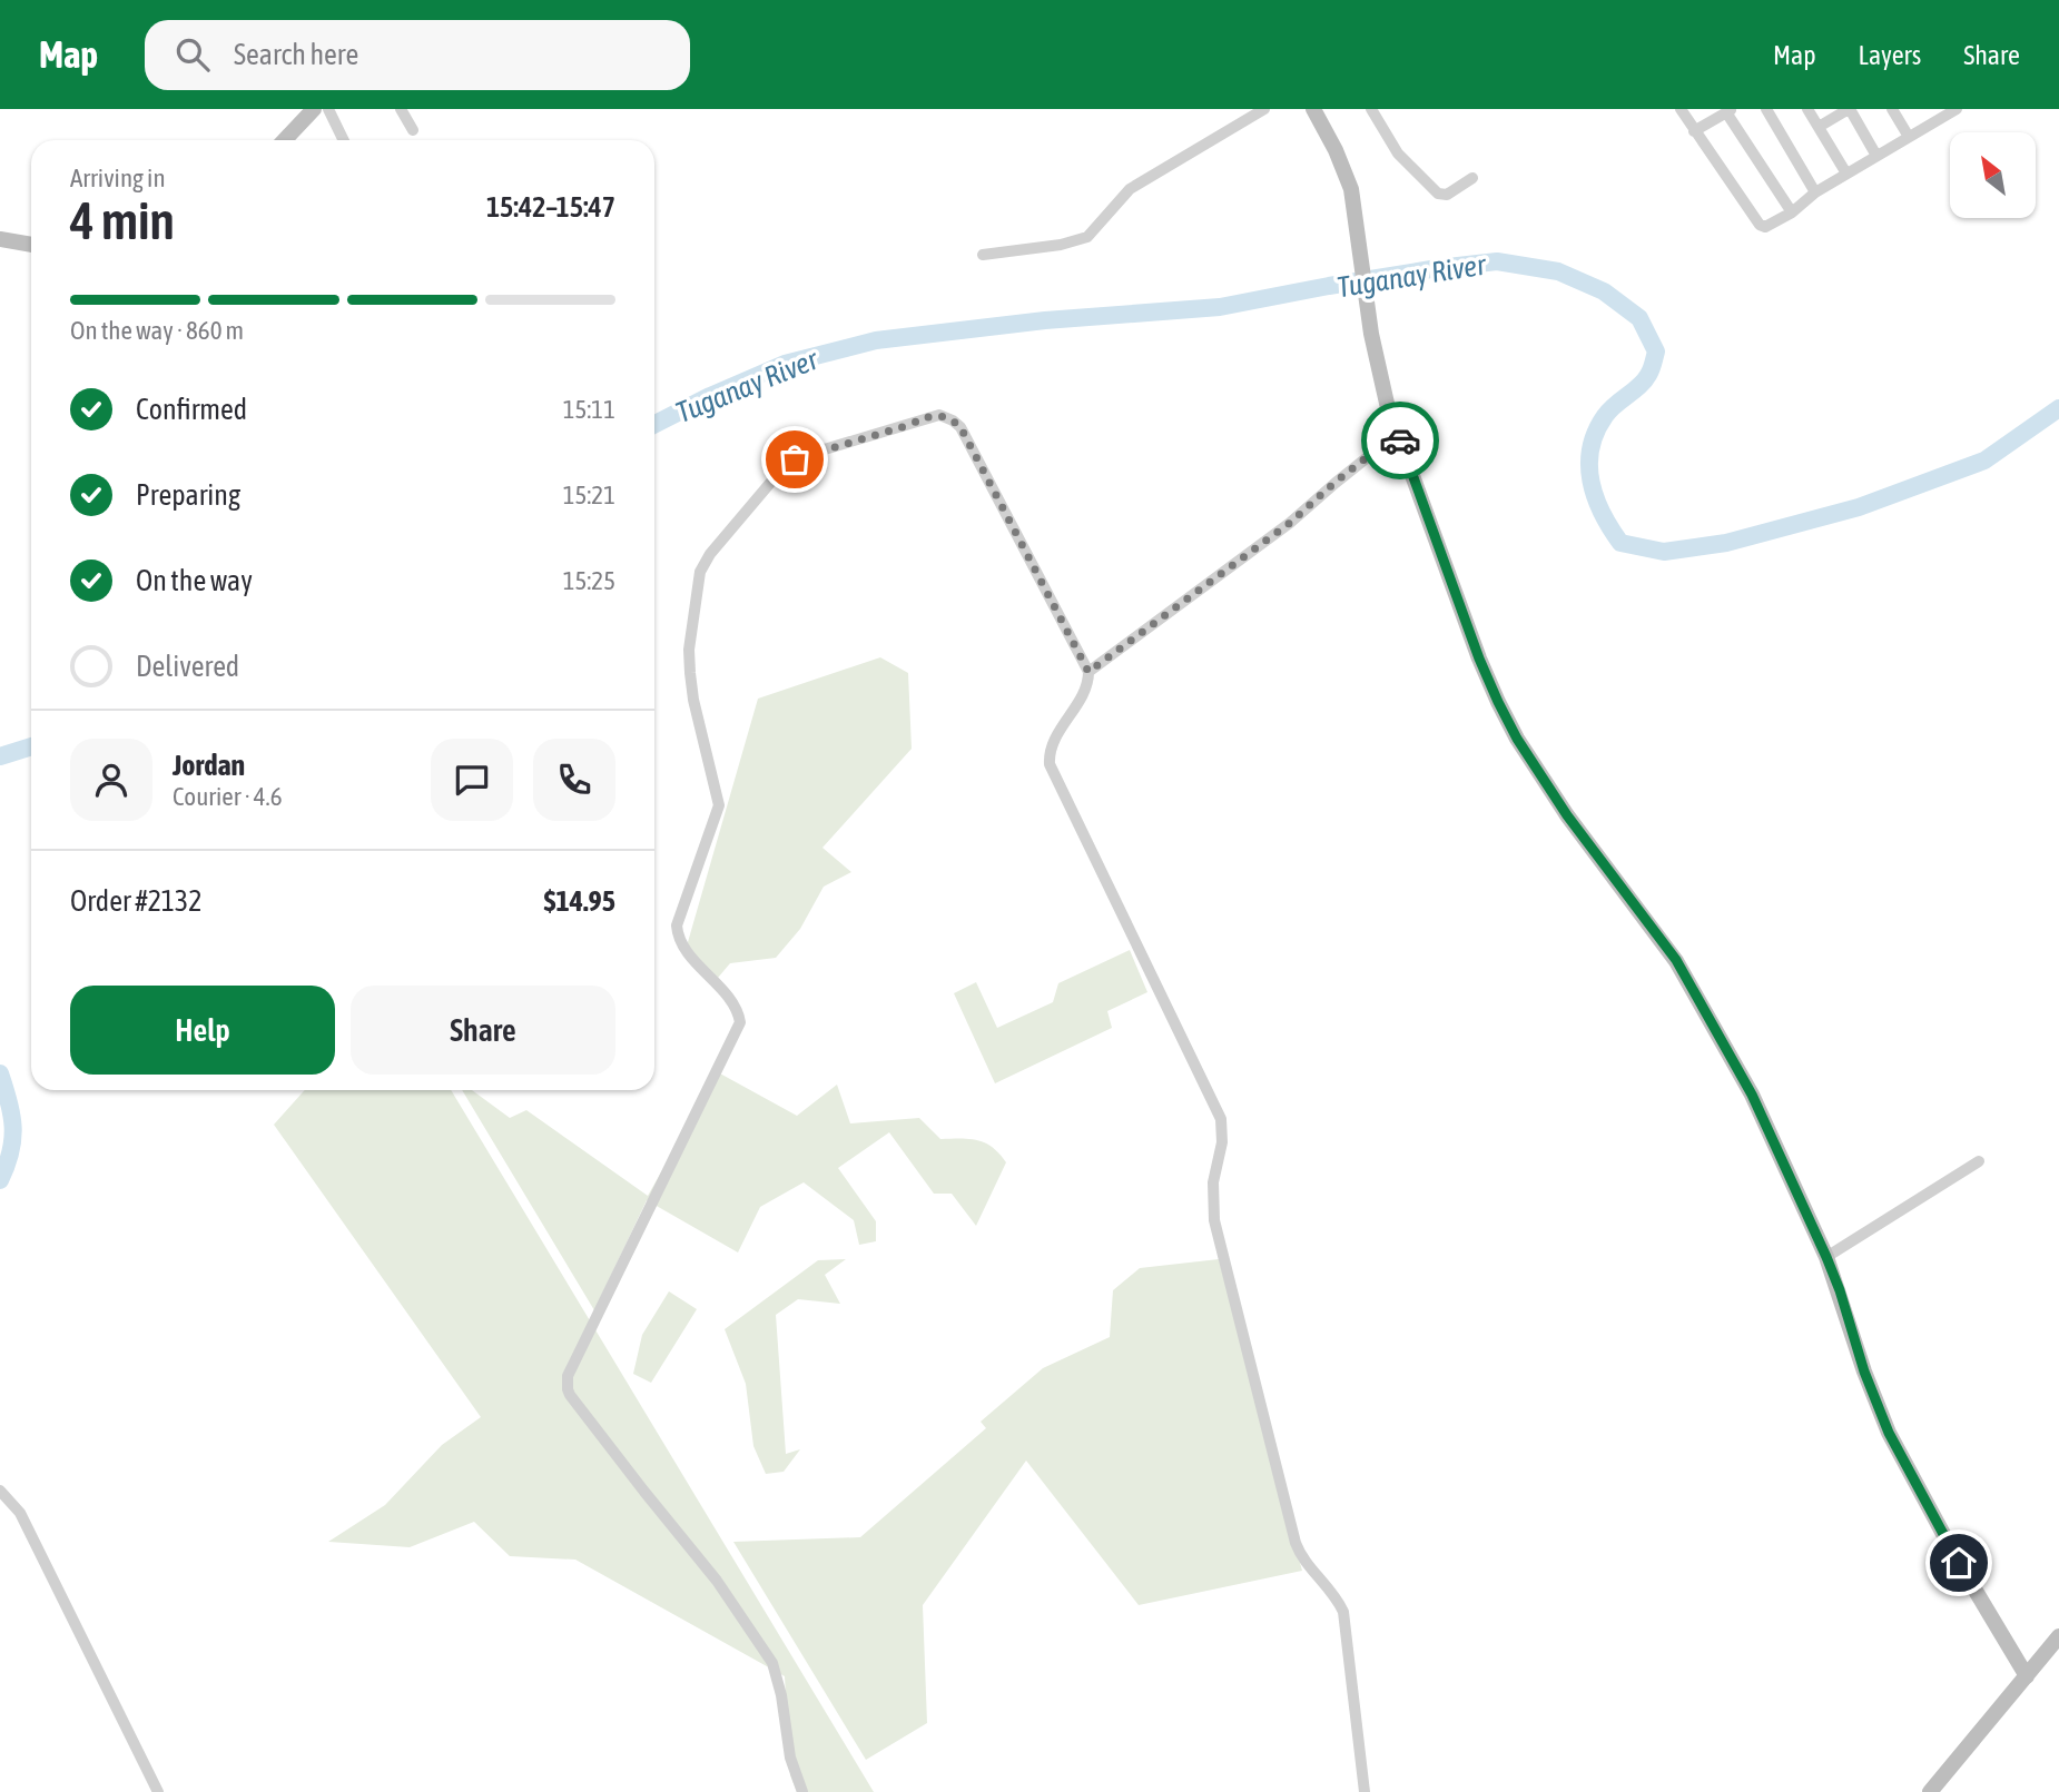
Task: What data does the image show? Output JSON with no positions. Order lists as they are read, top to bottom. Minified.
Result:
{"water":["Tuganay River"],"north":"top left","page":{"header":"Map","search":"Search here","nav":["Map","Layers","Share"],"heading":["4 min","Arriving in","15:42–15:47"],"panel":["Jordan","Courier · 4.6","Order #2132","$14.95"],"bar":"On the way · 860 m","list":[["Confirmed","15:11"],["Preparing","15:21"],["On the way","15:25"],"Delivered"],"buttons":["Help","Share"]}}
